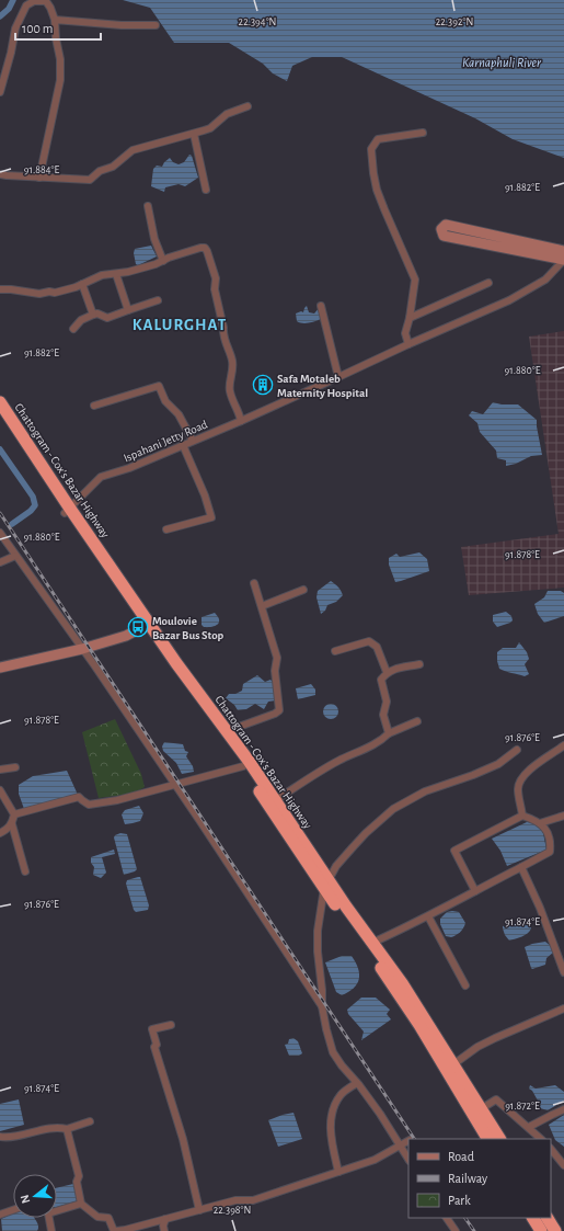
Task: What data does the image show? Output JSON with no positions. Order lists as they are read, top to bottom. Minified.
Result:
{"streets":{"highway":["Chattogram - Cox's Bazar Highway"],"street":["Ispahani Jetty Road"]},"crossings":[["Ispahani Jetty Road","Chattogram - Cox's Bazar Highway"]],"districts":["KALURGHAT"],"water":["Karnaphuli River"],"places":{"building":["Safa Motaleb Maternity Hospital"],"bus stop":["Moulovie Bazar Bus Stop"]},"legend":["Road","Railway","Park"],"scale_bar":"100 m","north":"left","coordinates":["22.394°N","22.392°N","91.884°E","91.882°E","91.880°E","91.878°E","91.876°E","91.874°E","91.872°E","22.398°N"]}
